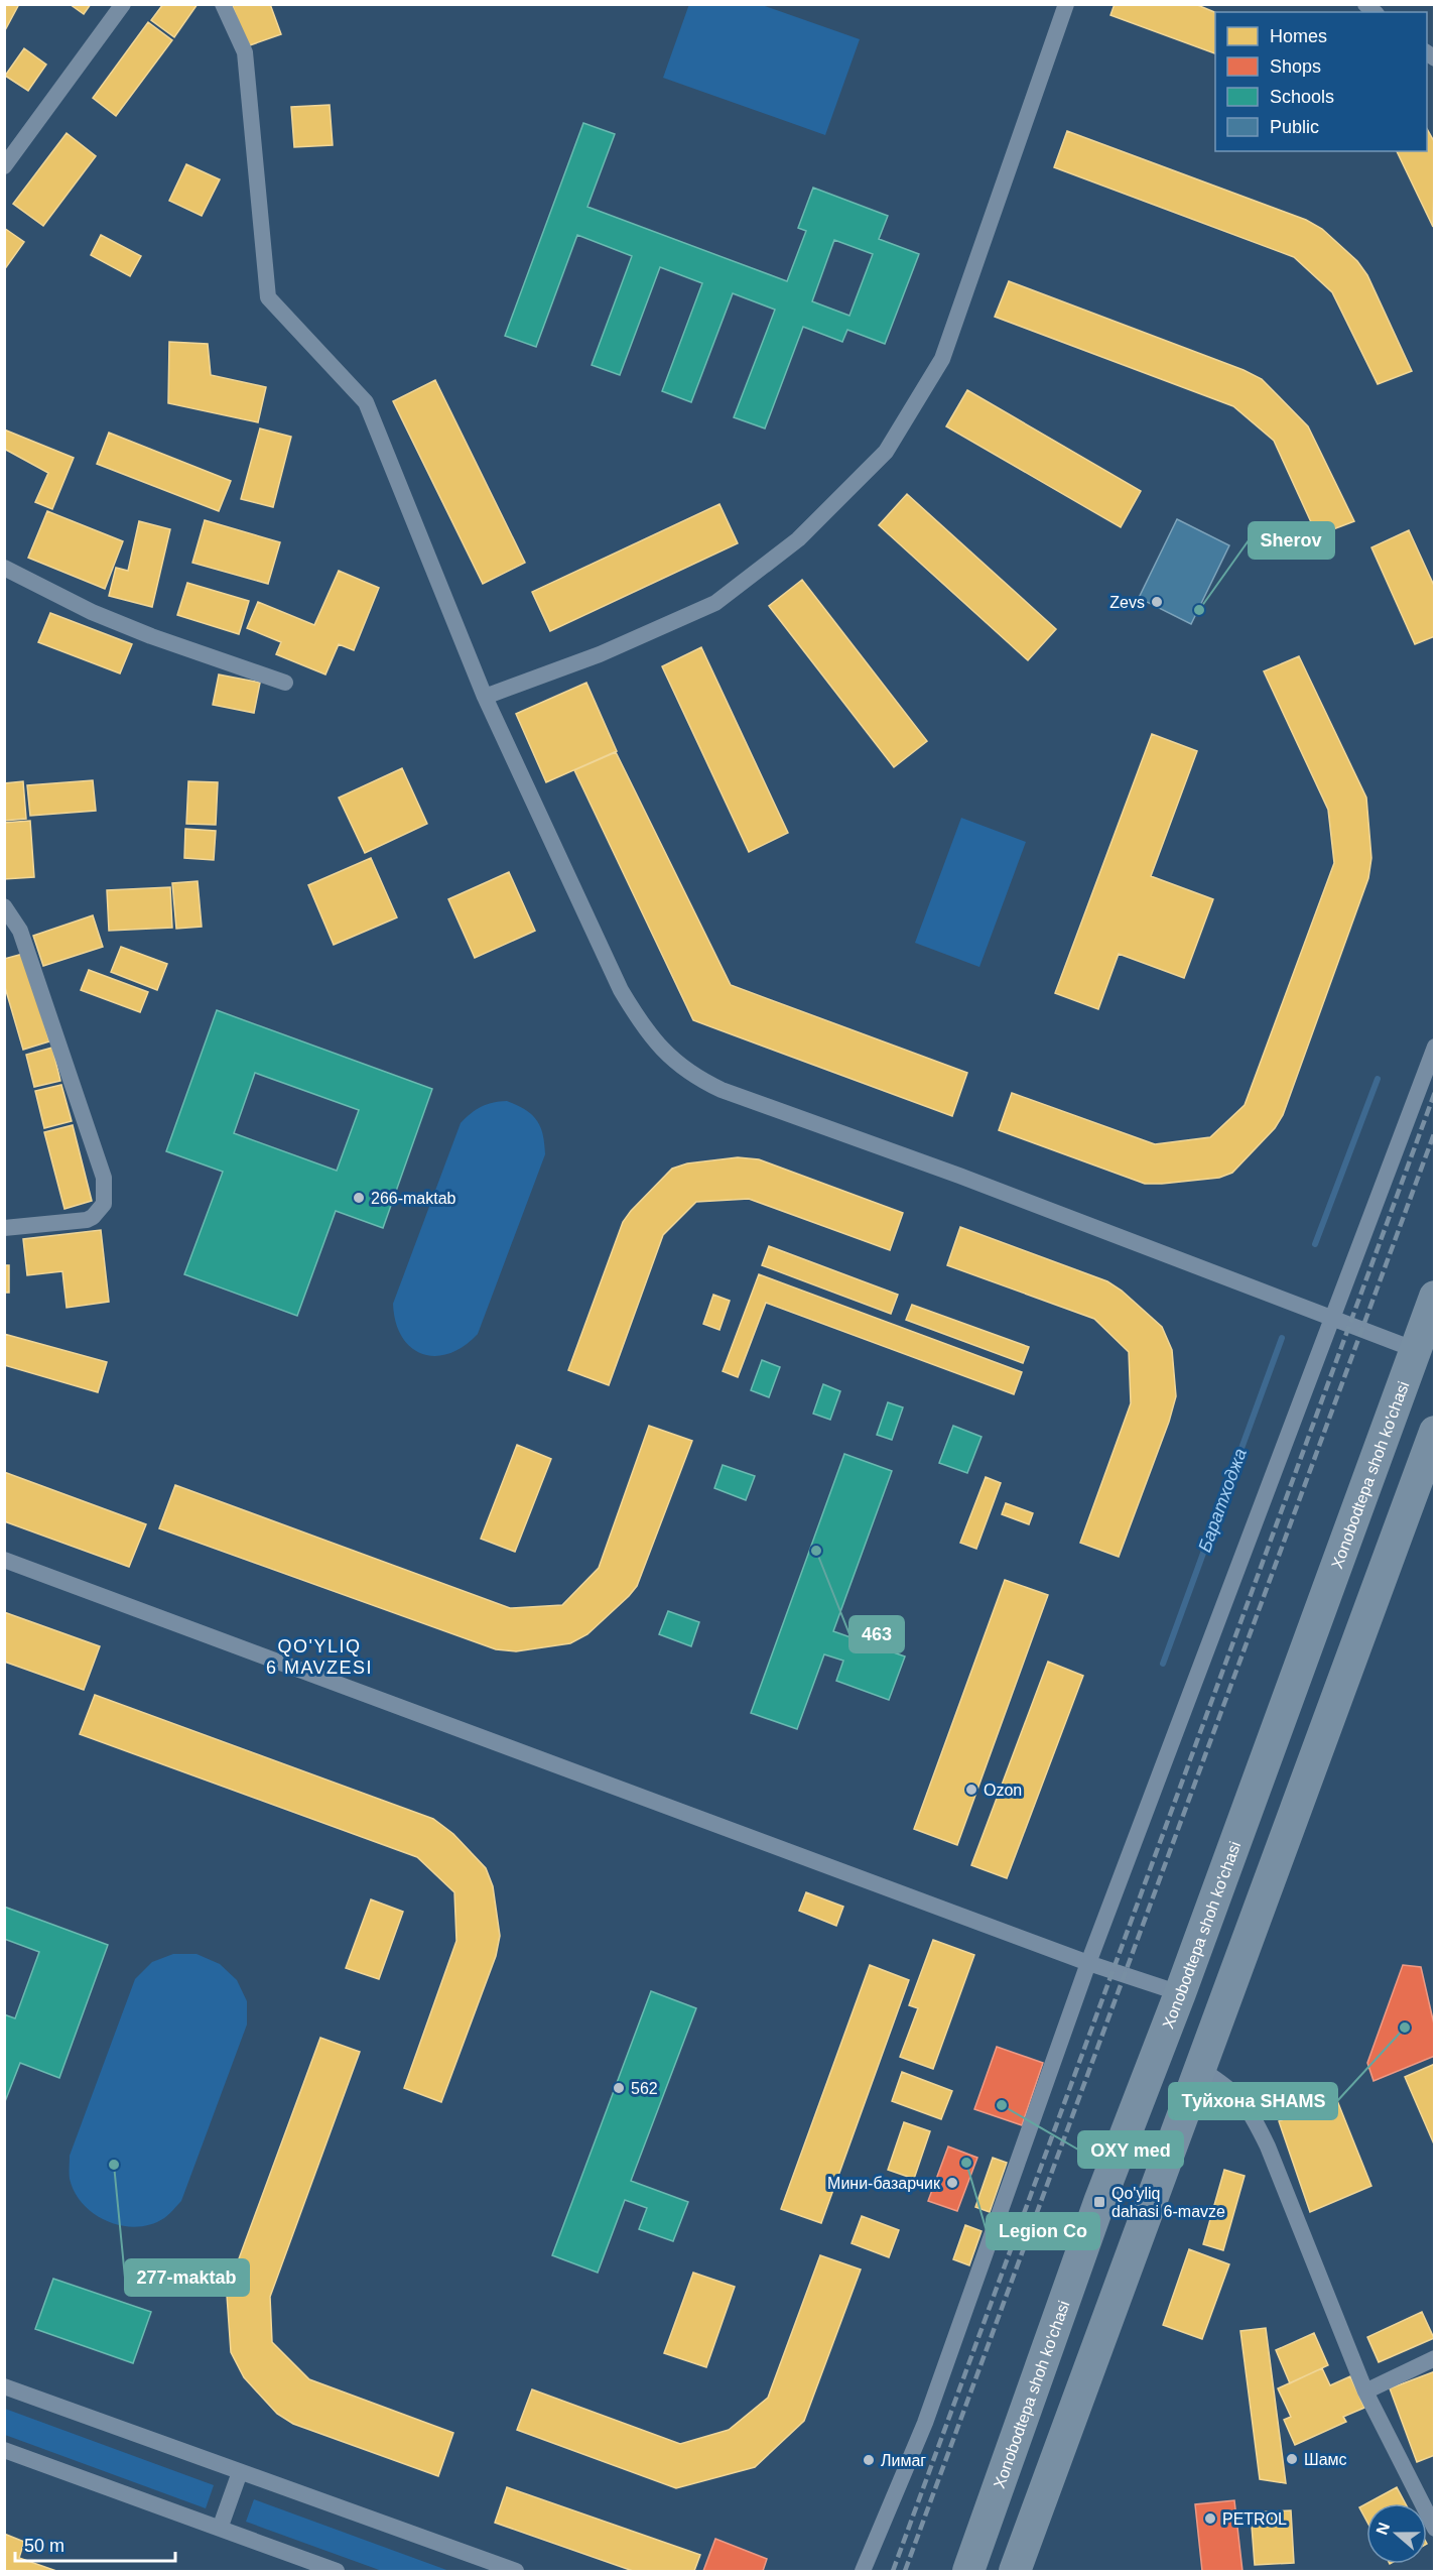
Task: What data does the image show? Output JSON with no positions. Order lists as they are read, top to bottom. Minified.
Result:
{"streets":{"highway":["Xonobodtepa shoh ko'chasi"]},"districts":["QO'YLIQ 6 MAVZESI"],"water":["Баратходжа"],"places":{"other":["Zevs","Sherov","266-maktab","463","Ozon","Туйхона SHAMS","562","OXY med","Legion Co","277-maktab","Мини-базарчик","Шамс","Лимаг","PETROL"],"transit":["Qo'yliq dahasi 6-mavze"]},"legend":["Homes","Shops","Schools","Public"],"scale_bar":"50 m","north":"left"}
